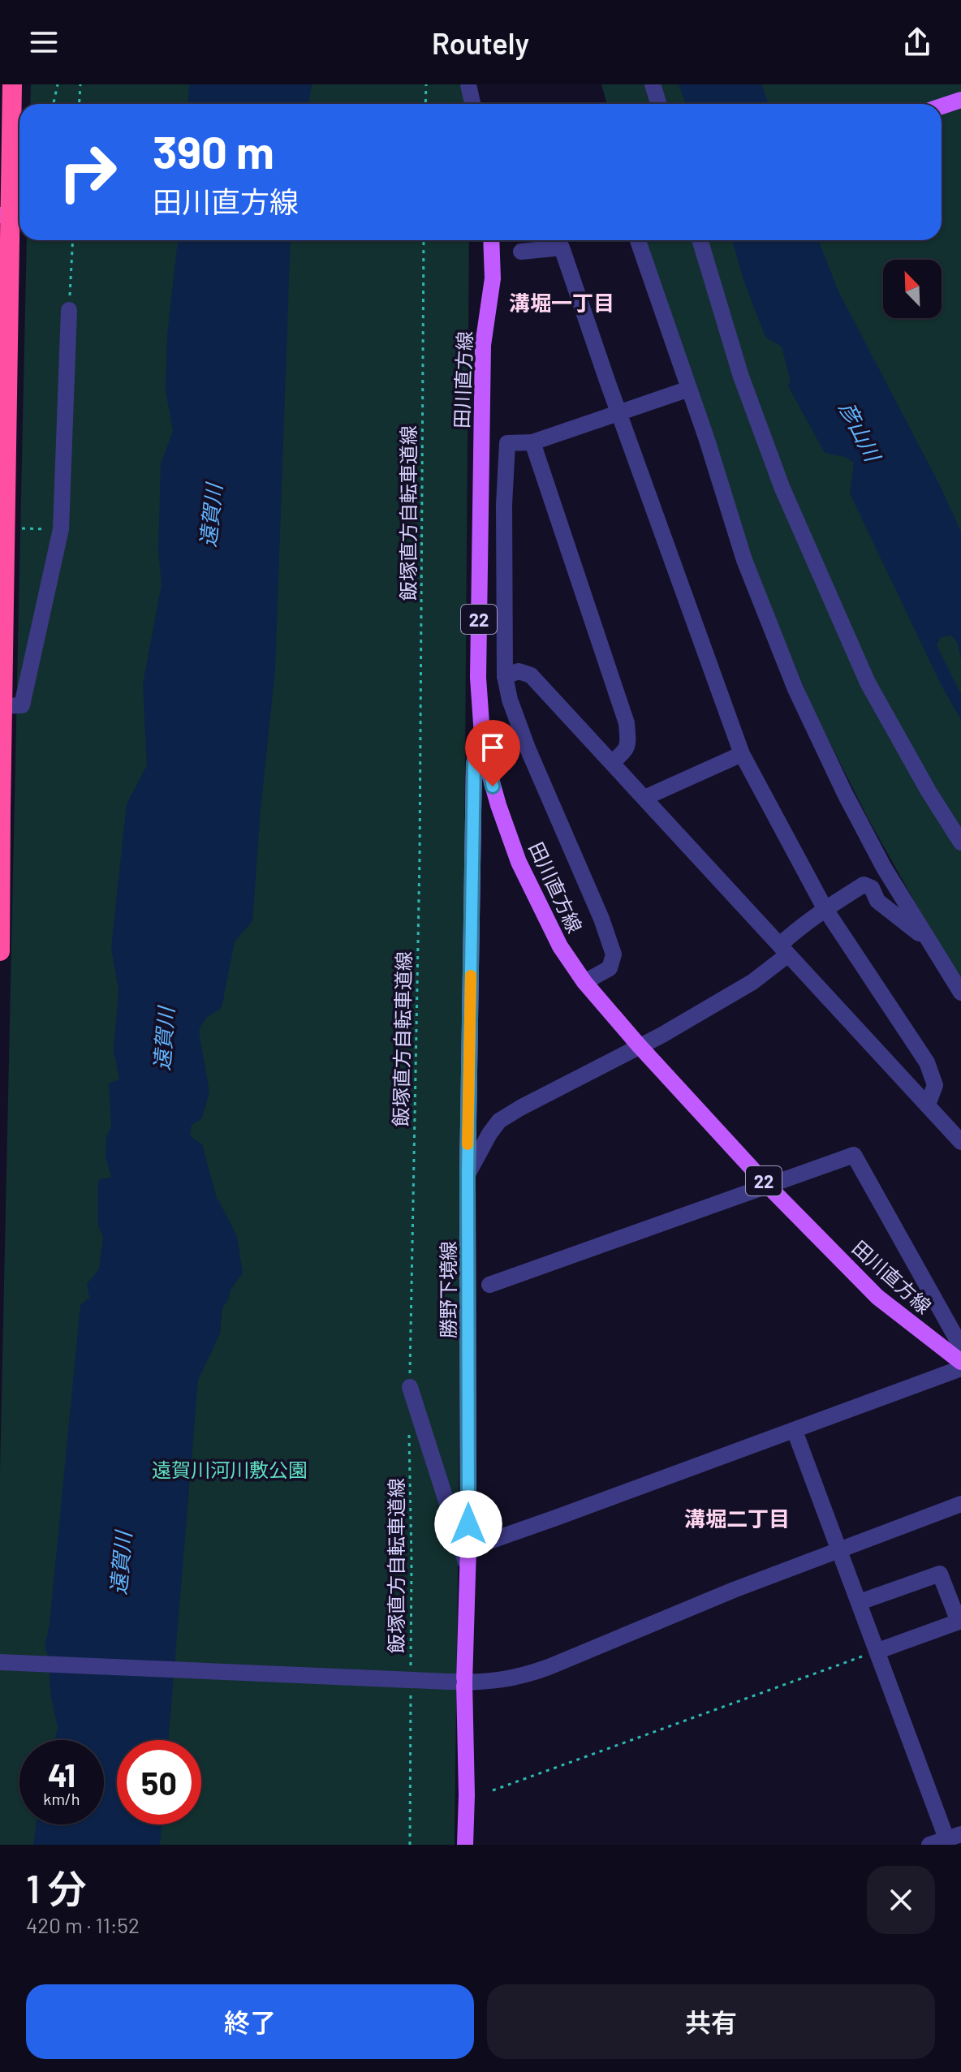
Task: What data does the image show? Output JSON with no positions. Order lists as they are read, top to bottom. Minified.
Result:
{"streets":{"main road":["田川直方線","22","勝野下境線"],"path":["飯塚直方自転車道線"]},"crossings":[["田川直方線","勝野下境線"]],"districts":["溝堀一丁目","溝堀二丁目"],"water":["彦山川","遠賀川"],"parks":["遠賀川河川敷公園"],"north":"top left","page":{"header":"Routely","turn":["390 m","田川直方線"],"speed":"41 km/h","limit":"50","heading":["1 分","420 m · 11:52"],"buttons":["終了","共有"]}}
